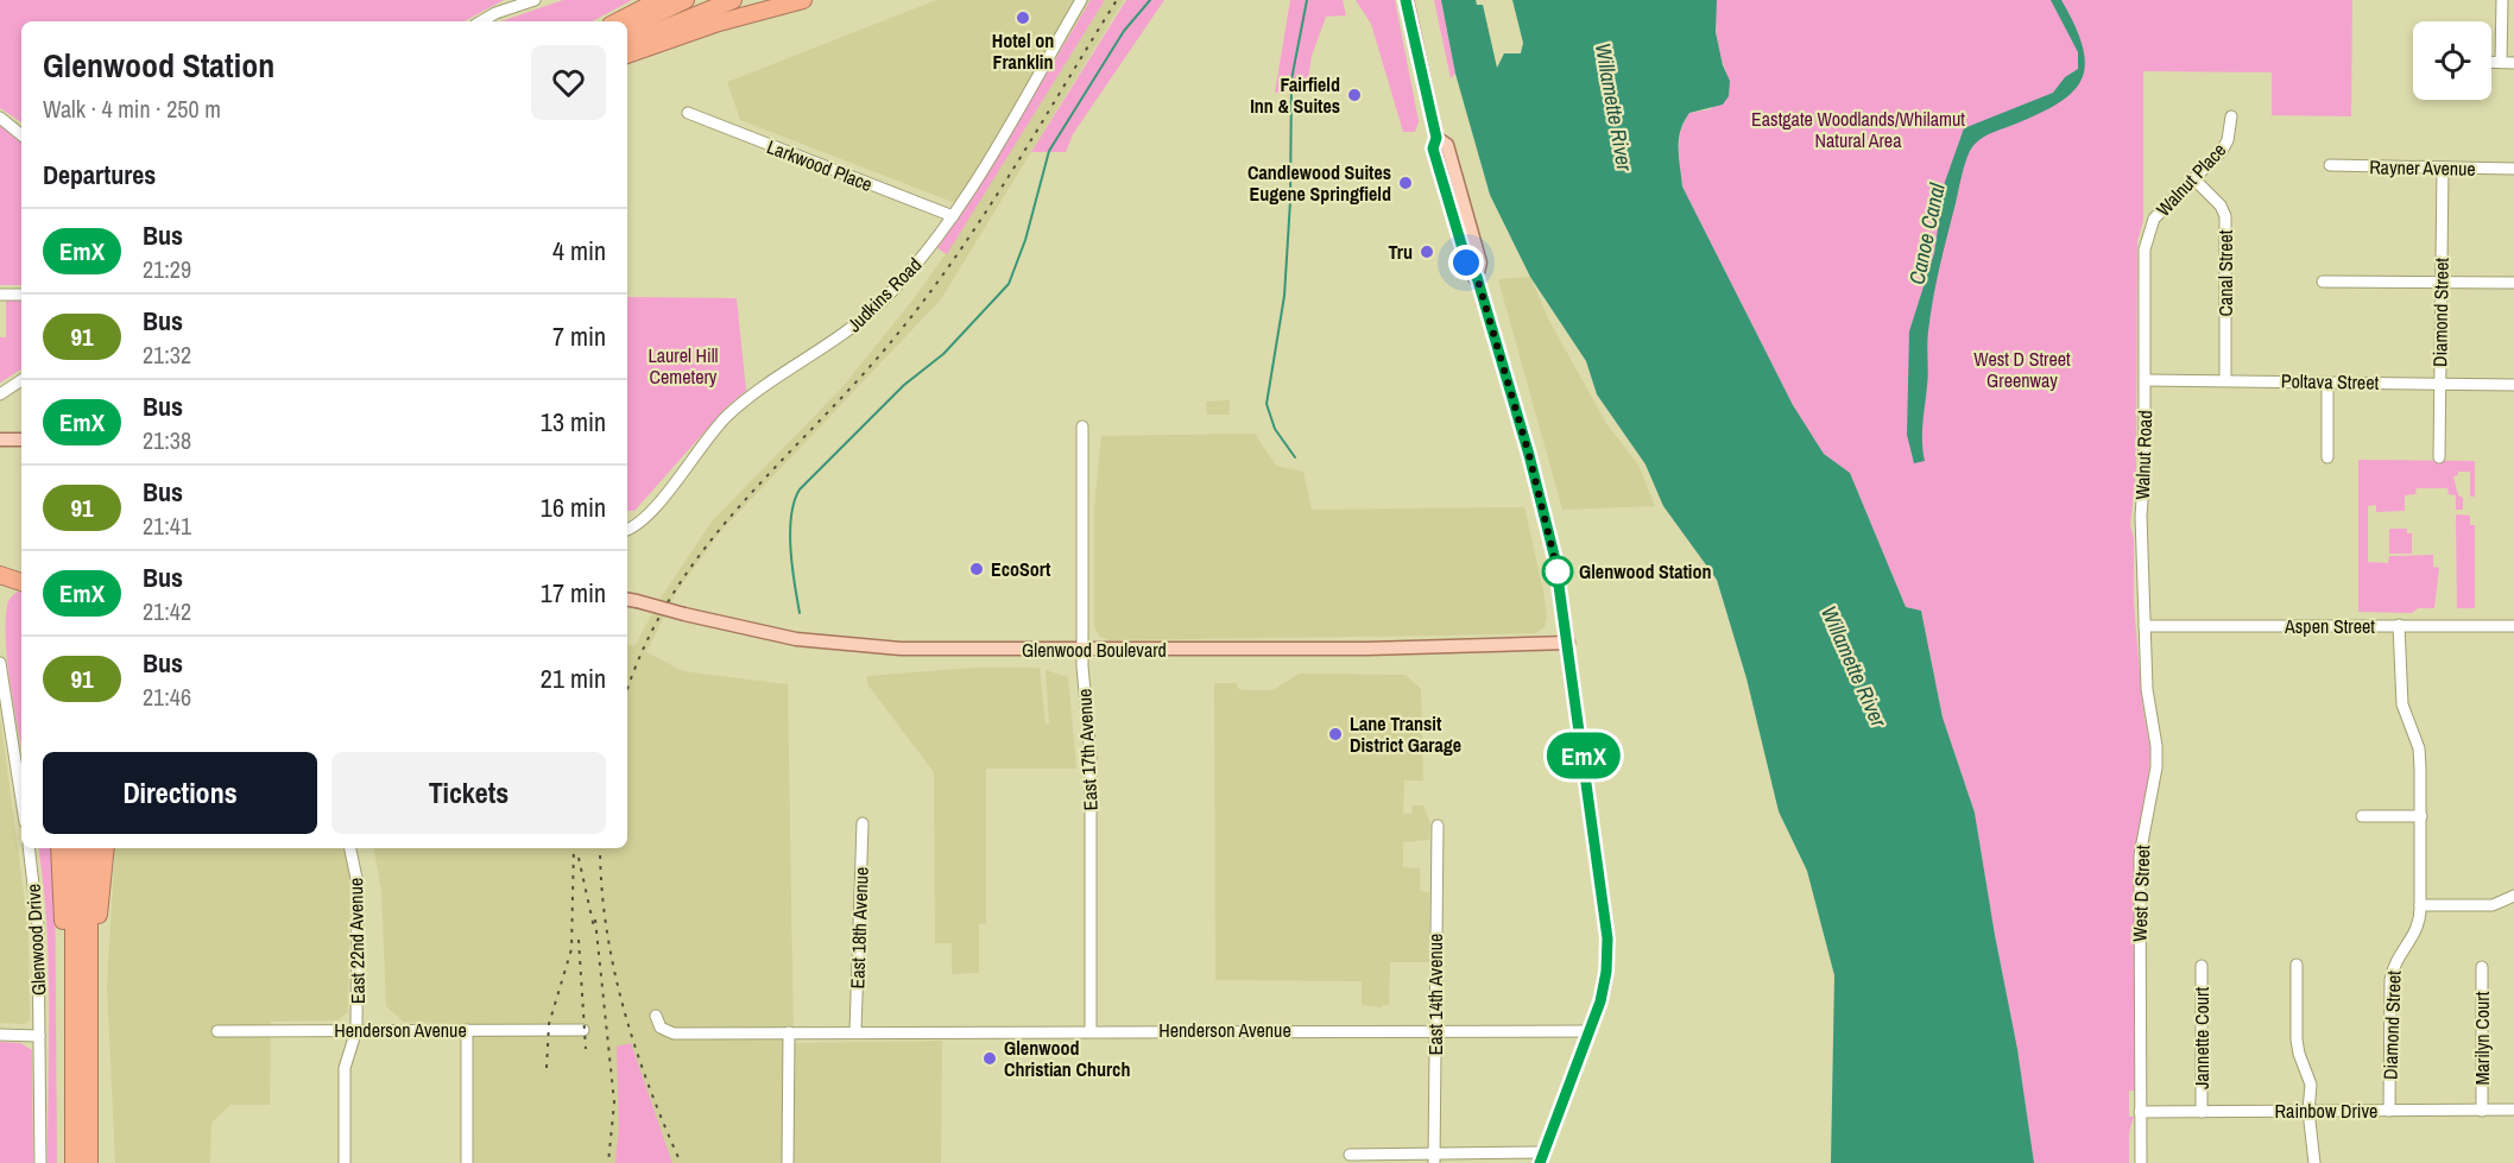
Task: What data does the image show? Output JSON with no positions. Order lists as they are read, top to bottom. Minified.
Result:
{"streets":{"main road":["Glenwood Boulevard"],"street":["Larkwood Place","Rayner Avenue","Walnut Place","Canal Street","Judkins Road","Diamond Street","Poltava Street","Walnut Road","Aspen Street","East 17th Avenue","West D Street","East 18th Avenue","Glenwood Drive","East 22nd Avenue","East 14th Avenue","Henderson Avenue","Jannette Court","Marilyn Court","Rainbow Drive"]},"crossings":[["Larkwood Place","Judkins Road"],["Rayner Avenue","Diamond Street"],["Walnut Place","Canal Street"],["Walnut Place","Walnut Road"],["Canal Street","Poltava Street"],["Diamond Street","Poltava Street"],["Diamond Street","Aspen Street"],["Diamond Street","Rainbow Drive"],["Poltava Street","Walnut Road"],["Walnut Road","Aspen Street"],["Walnut Road","West D Street"],["Aspen Street","West D Street"],["Glenwood Boulevard","East 17th Avenue"],["East 17th Avenue","Henderson Avenue"],["West D Street","Rainbow Drive"],["East 18th Avenue","Henderson Avenue"],["East 22nd Avenue","Henderson Avenue"],["East 14th Avenue","Henderson Avenue"],["Jannette Court","Rainbow Drive"],["Marilyn Court","Rainbow Drive"]],"water":["Willamette River","Canoe Canal"],"parks":["Eastgate Woodlands/Whilamut Natural Area","Laurel Hill Cemetery","West D Street Greenway"],"places":["Hotel on Franklin","Fairfield Inn & Suites","Candlewood Suites Eugene Springfield","Tru","EcoSort","Glenwood Station","Lane Transit District Garage","Glenwood Christian Church"],"lines":["bus line EmX"],"page":{"on_map":"EmX","heading":[["Glenwood Station","Walk · 4 min · 250 m"],"Departures"],"list":[{"mark":"EmX","name":"Bus","note":"21:29","value":"4 min"},{"mark":"91","name":"Bus","note":"21:32","value":"7 min"},{"mark":"EmX","name":"Bus","note":"21:38","value":"13 min"},{"mark":"91","name":"Bus","note":"21:41","value":"16 min"},{"mark":"EmX","name":"Bus","note":"21:42","value":"17 min"},{"mark":"91","name":"Bus","note":"21:46","value":"21 min"}],"buttons":["Directions","Tickets"]}}
